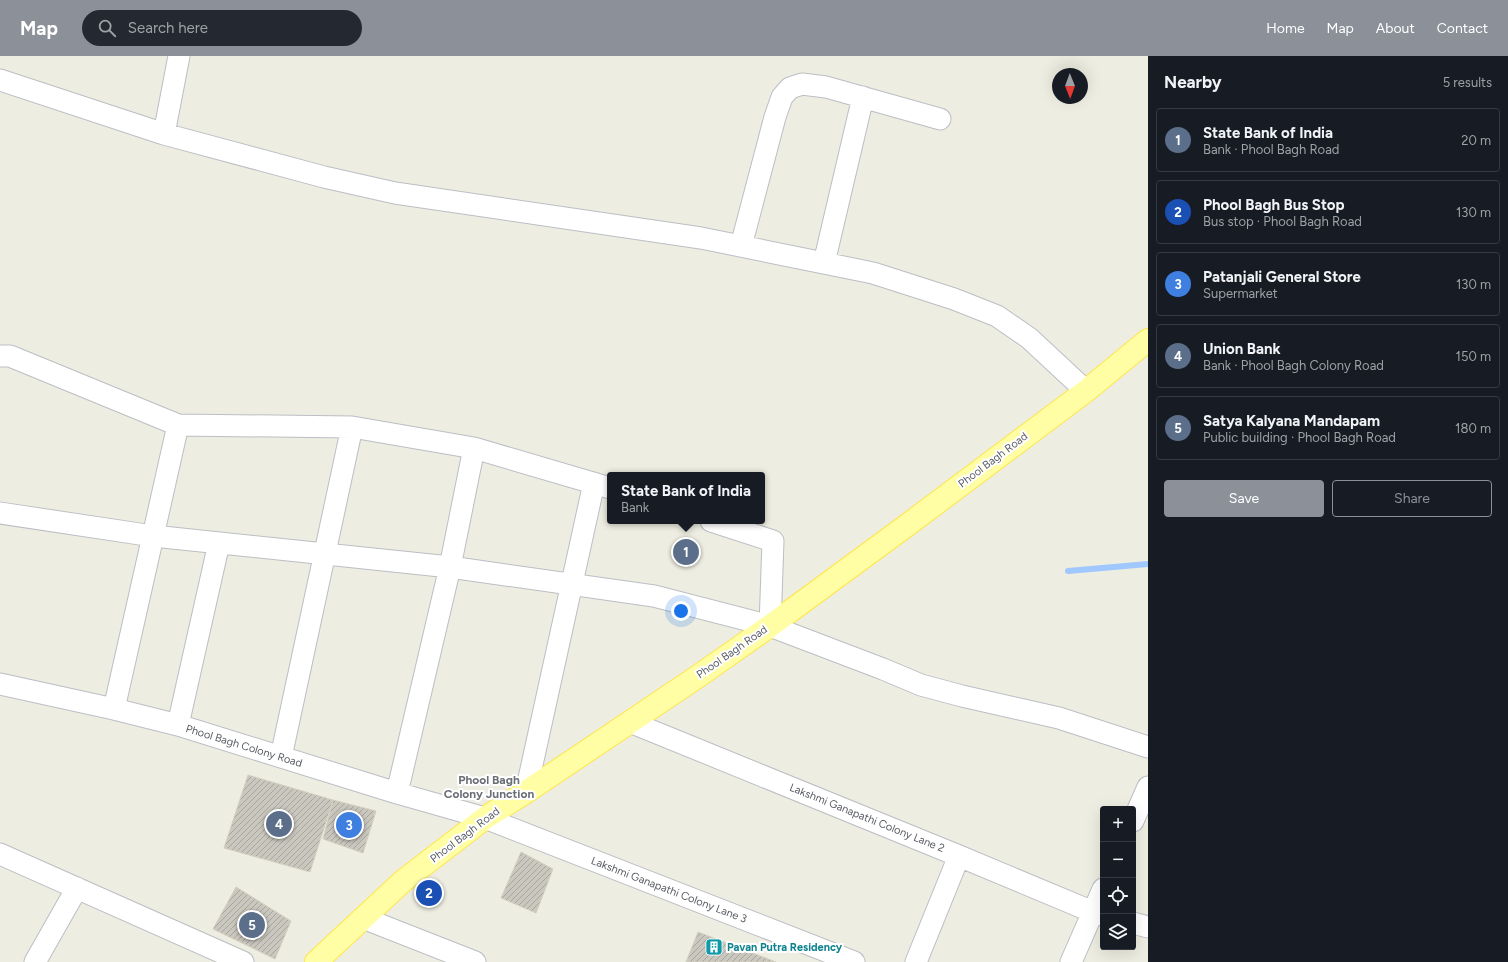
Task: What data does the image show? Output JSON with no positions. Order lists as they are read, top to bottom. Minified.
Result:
{"streets":{"main road":["Phool Bagh Road"],"street":["Phool Bagh Colony Road","Lakshmi Ganapathi Colony Lane 2","Lakshmi Ganapathi Colony Lane 3"]},"crossings":[["Phool Bagh Road","Phool Bagh Colony Road"],["Phool Bagh Road","Lakshmi Ganapathi Colony Lane 2"],["Phool Bagh Road","Lakshmi Ganapathi Colony Lane 3"],["Phool Bagh Colony Road","Lakshmi Ganapathi Colony Lane 3"]],"districts":["Phool Bagh Colony Junction"],"places":{"building":["Pavan Putra Residency"]},"north":"bottom","page":{"header":"Map","search":"Search here","nav":["Home","Map","About","Contact"],"heading":["Nearby","5 results"],"list":[{"mark":"1","name":"State Bank of India","note":"Bank · Phool Bagh Road","value":"20 m"},{"mark":"2","name":"Phool Bagh Bus Stop","note":"Bus stop · Phool Bagh Road","value":"130 m"},{"mark":"3","name":"Patanjali General Store","note":"Supermarket","value":"130 m"},{"mark":"4","name":"Union Bank","note":"Bank · Phool Bagh Colony Road","value":"150 m"},{"mark":"5","name":"Satya Kalyana Mandapam","note":"Public building · Phool Bagh Road","value":"180 m"}],"buttons":["Save","Share"],"popup":["State Bank of India","Bank"],"pins":["1","4","3","2","5"],"map_buttons":["+","−"]}}
